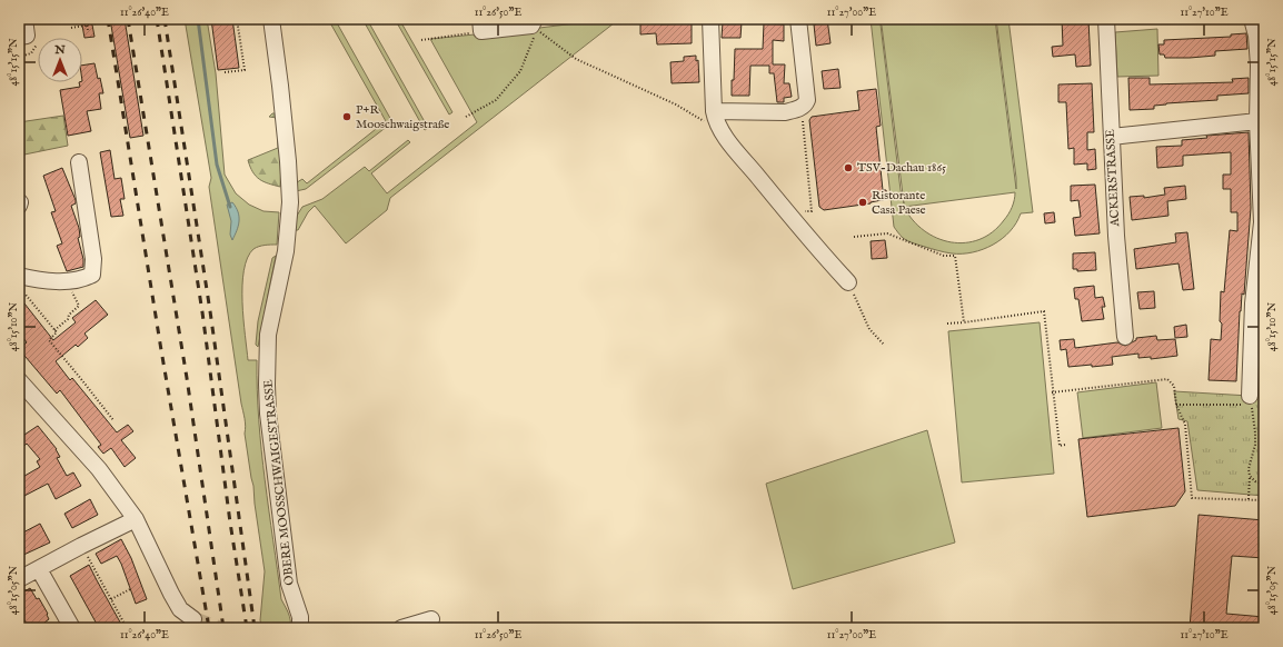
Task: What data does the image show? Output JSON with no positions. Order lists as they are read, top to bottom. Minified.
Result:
{"streets":{"street":["ACKERSTRASSE","OBERE MOOSSCHWAIGESTRASSE"]},"places":["P+R Mooschwaigstraße","TSV-Dachau 1865","Ristorante Casa Paese"],"north":"top","coordinates":["11°26'40\"E","11°26'50\"E","11°27'00\"E","11°27'10\"E","48°15'15\"N","48°15'10\"N","48°15'05\"N"]}
